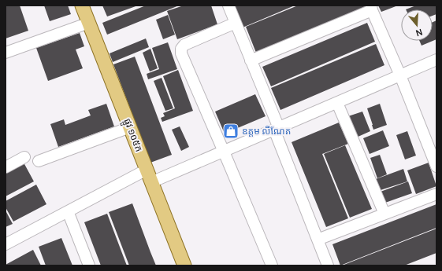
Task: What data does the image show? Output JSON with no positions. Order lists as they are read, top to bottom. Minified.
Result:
{"streets":{"main road":["ផ្លូវ ១០៥ក"]},"places":{"shop":["ឧត្តម លីណែត"]},"north":"bottom"}
